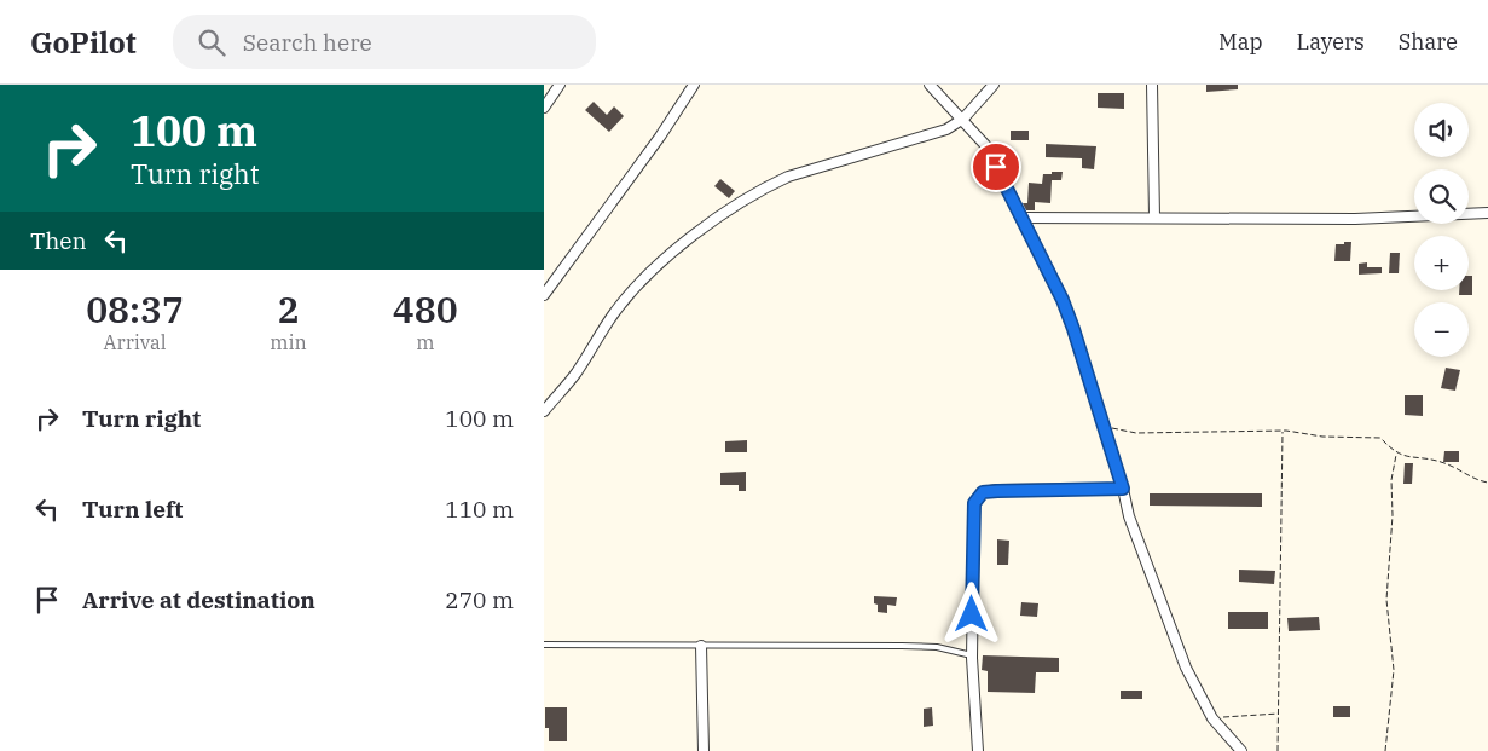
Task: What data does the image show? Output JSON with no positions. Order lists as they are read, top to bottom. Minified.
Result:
{"page":{"header":"GoPilot","search":"Search here","nav":["Map","Layers","Share"],"turn":["100 m","Turn right"],"map_buttons":["+","−"],"then":"Then","eta":["08:37","Arrival","2","min","480","m"],"list":[{"name":"Turn right","value":"100 m"},{"name":"Turn left","value":"110 m"},{"name":"Arrive at destination","value":"270 m"}]}}
